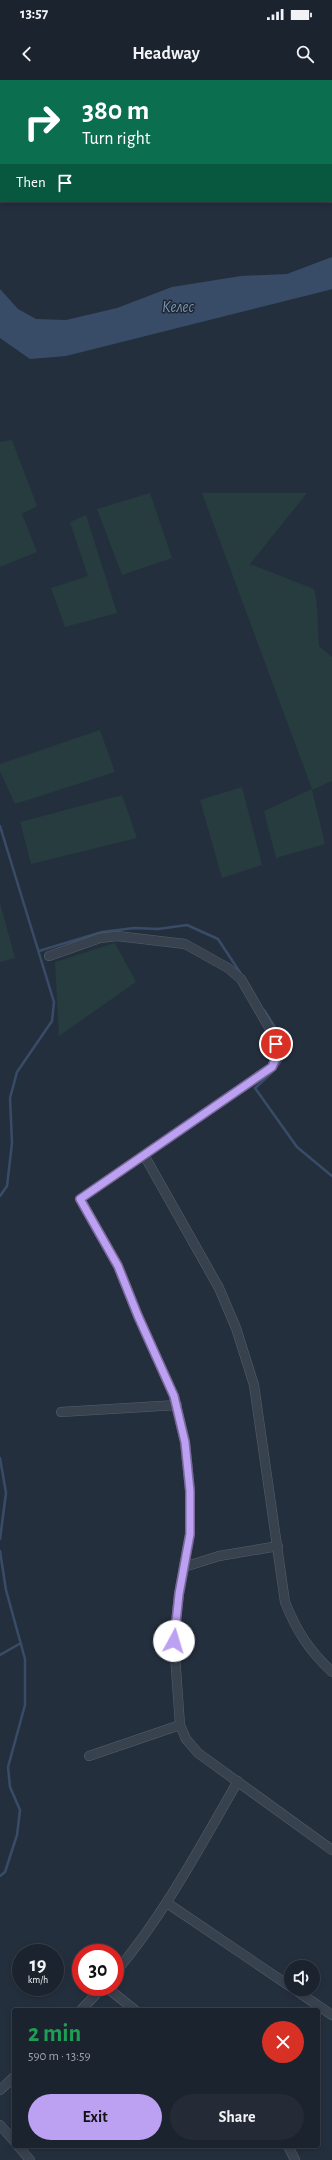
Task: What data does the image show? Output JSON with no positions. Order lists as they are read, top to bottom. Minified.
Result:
{"water":["Келес"],"page":{"status":"13:57","header":"Headway","turn":["380 m","Turn right"],"then":"Then","speed":"19 km/h","limit":"30","heading":["2 min","590 m · 13:59"],"buttons":["Exit","Share"]}}
